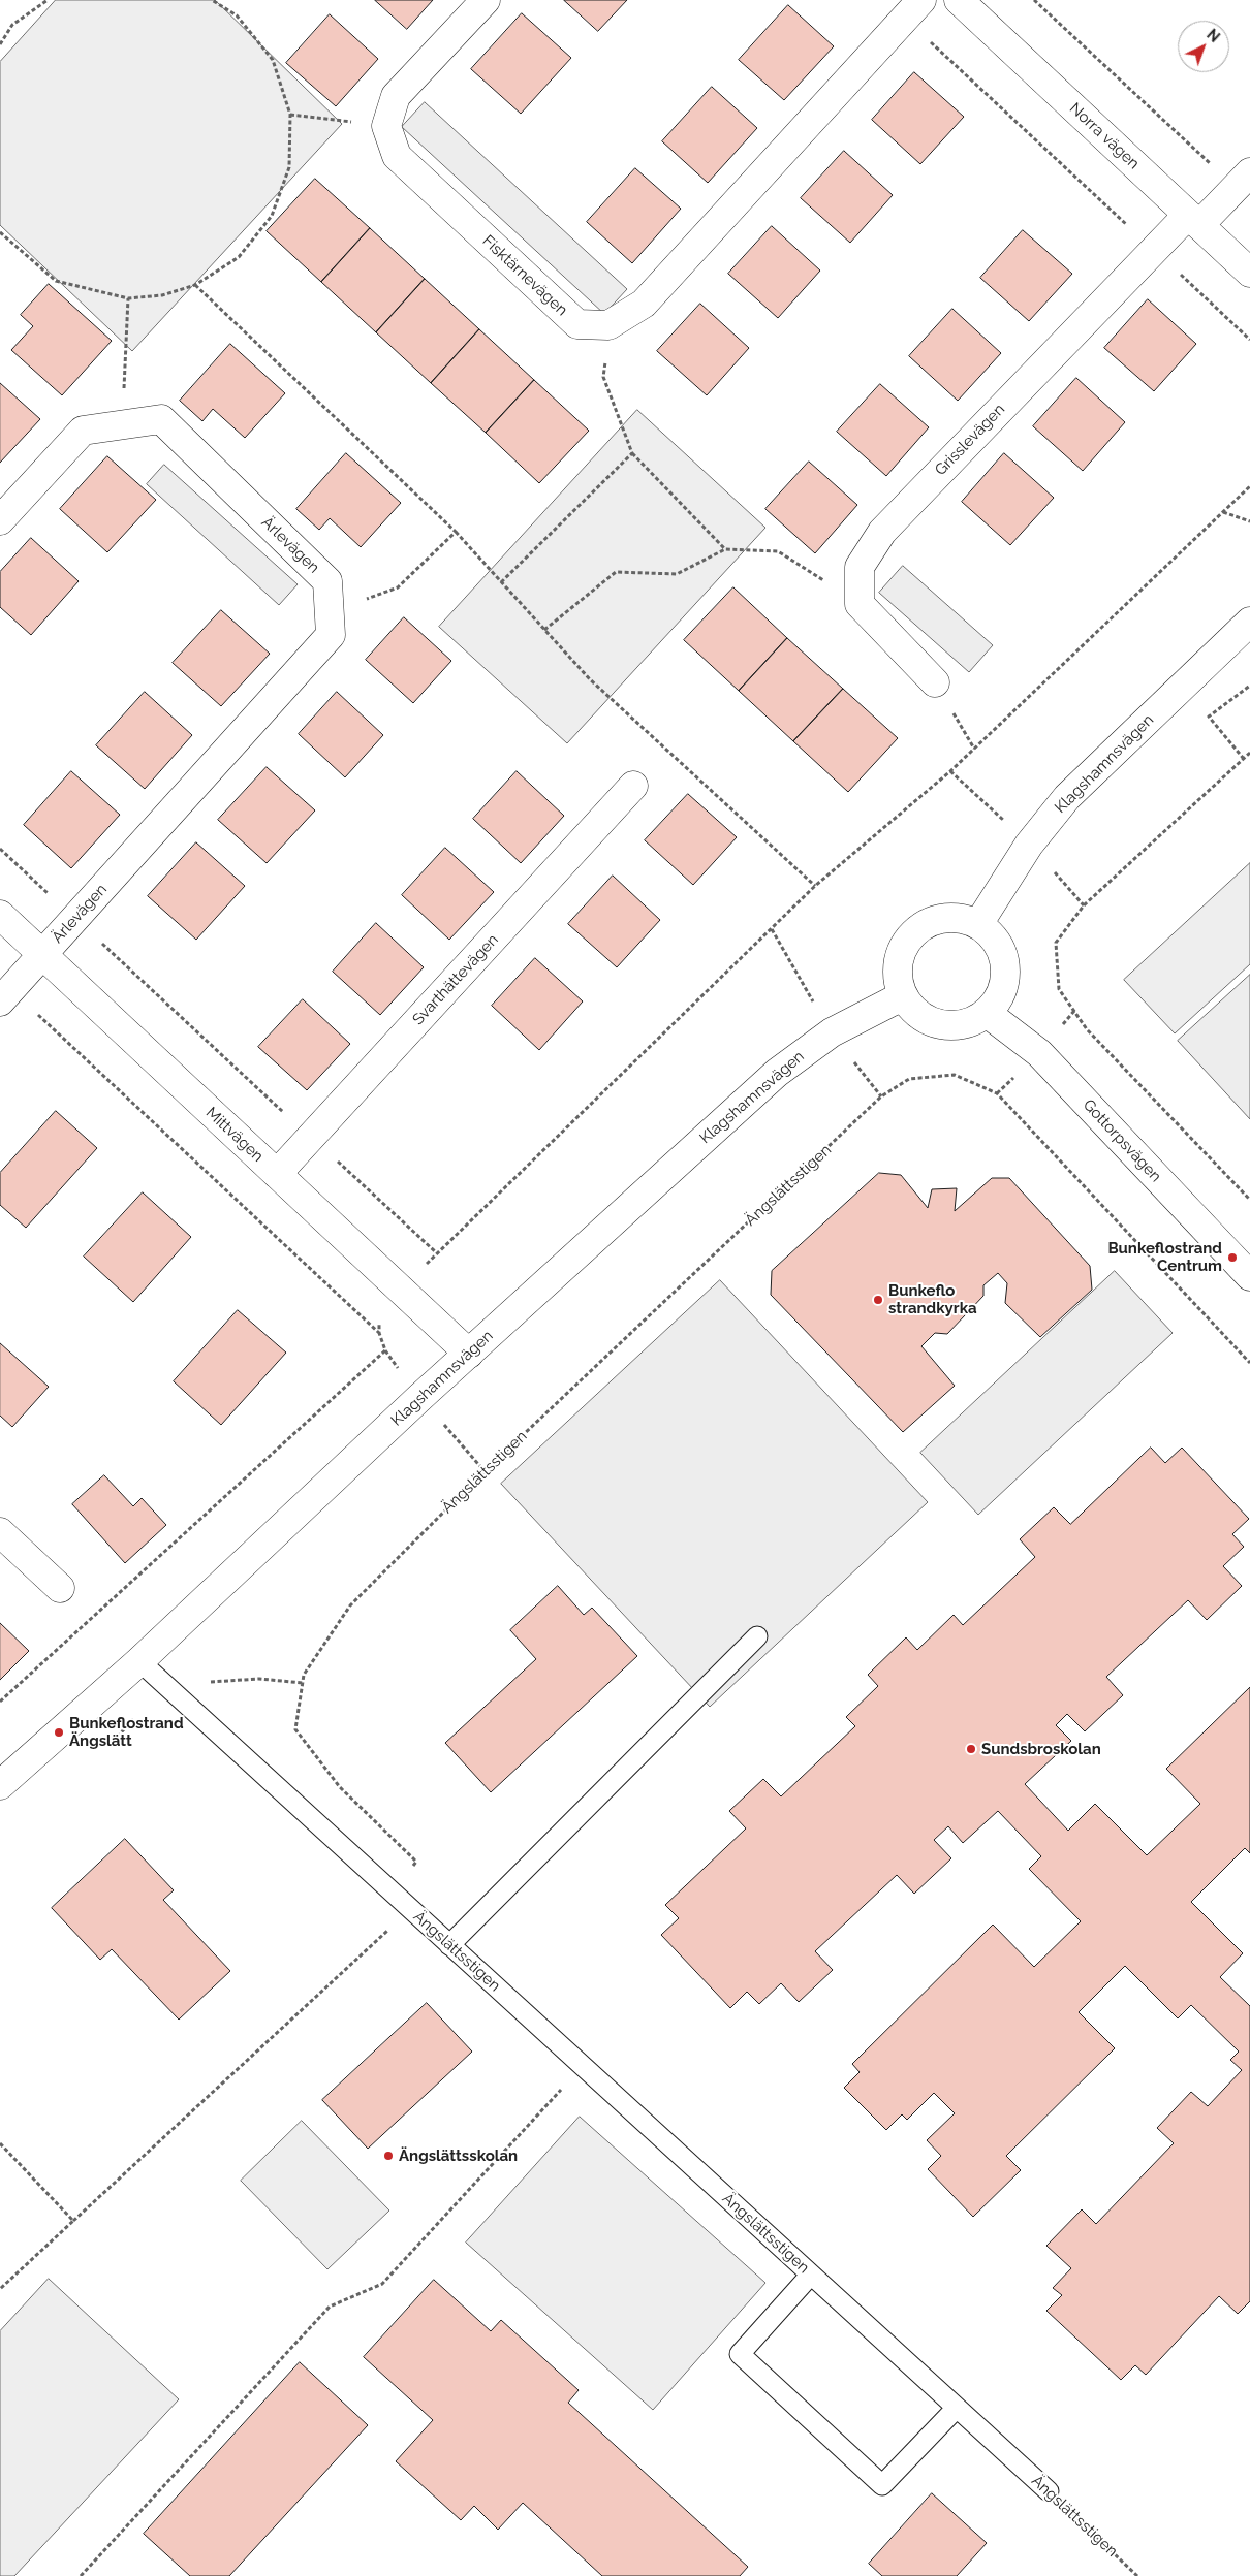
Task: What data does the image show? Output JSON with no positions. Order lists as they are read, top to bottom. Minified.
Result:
{"streets":{"street":["Norra vägen","Fisktärnevägen","Grisslevägen","Ärlevägen","Klagshamnsvägen","Svarthättevägen","Mittvägen","Gottorpsvägen"],"lane":["Ängslättsstigen"]},"crossings":[["Norra vägen","Grisslevägen"],["Ärlevägen","Mittvägen"],["Klagshamnsvägen","Mittvägen"],["Klagshamnsvägen","Gottorpsvägen"],["Klagshamnsvägen","Ängslättsstigen"],["Svarthättevägen","Mittvägen"]],"places":["Bunkeflostrand Centrum","Bunkeflo strandkyrka","Bunkeflostrand Ängslätt","Sundsbroskolan","Ängslättsskolan"],"north":"top right"}
